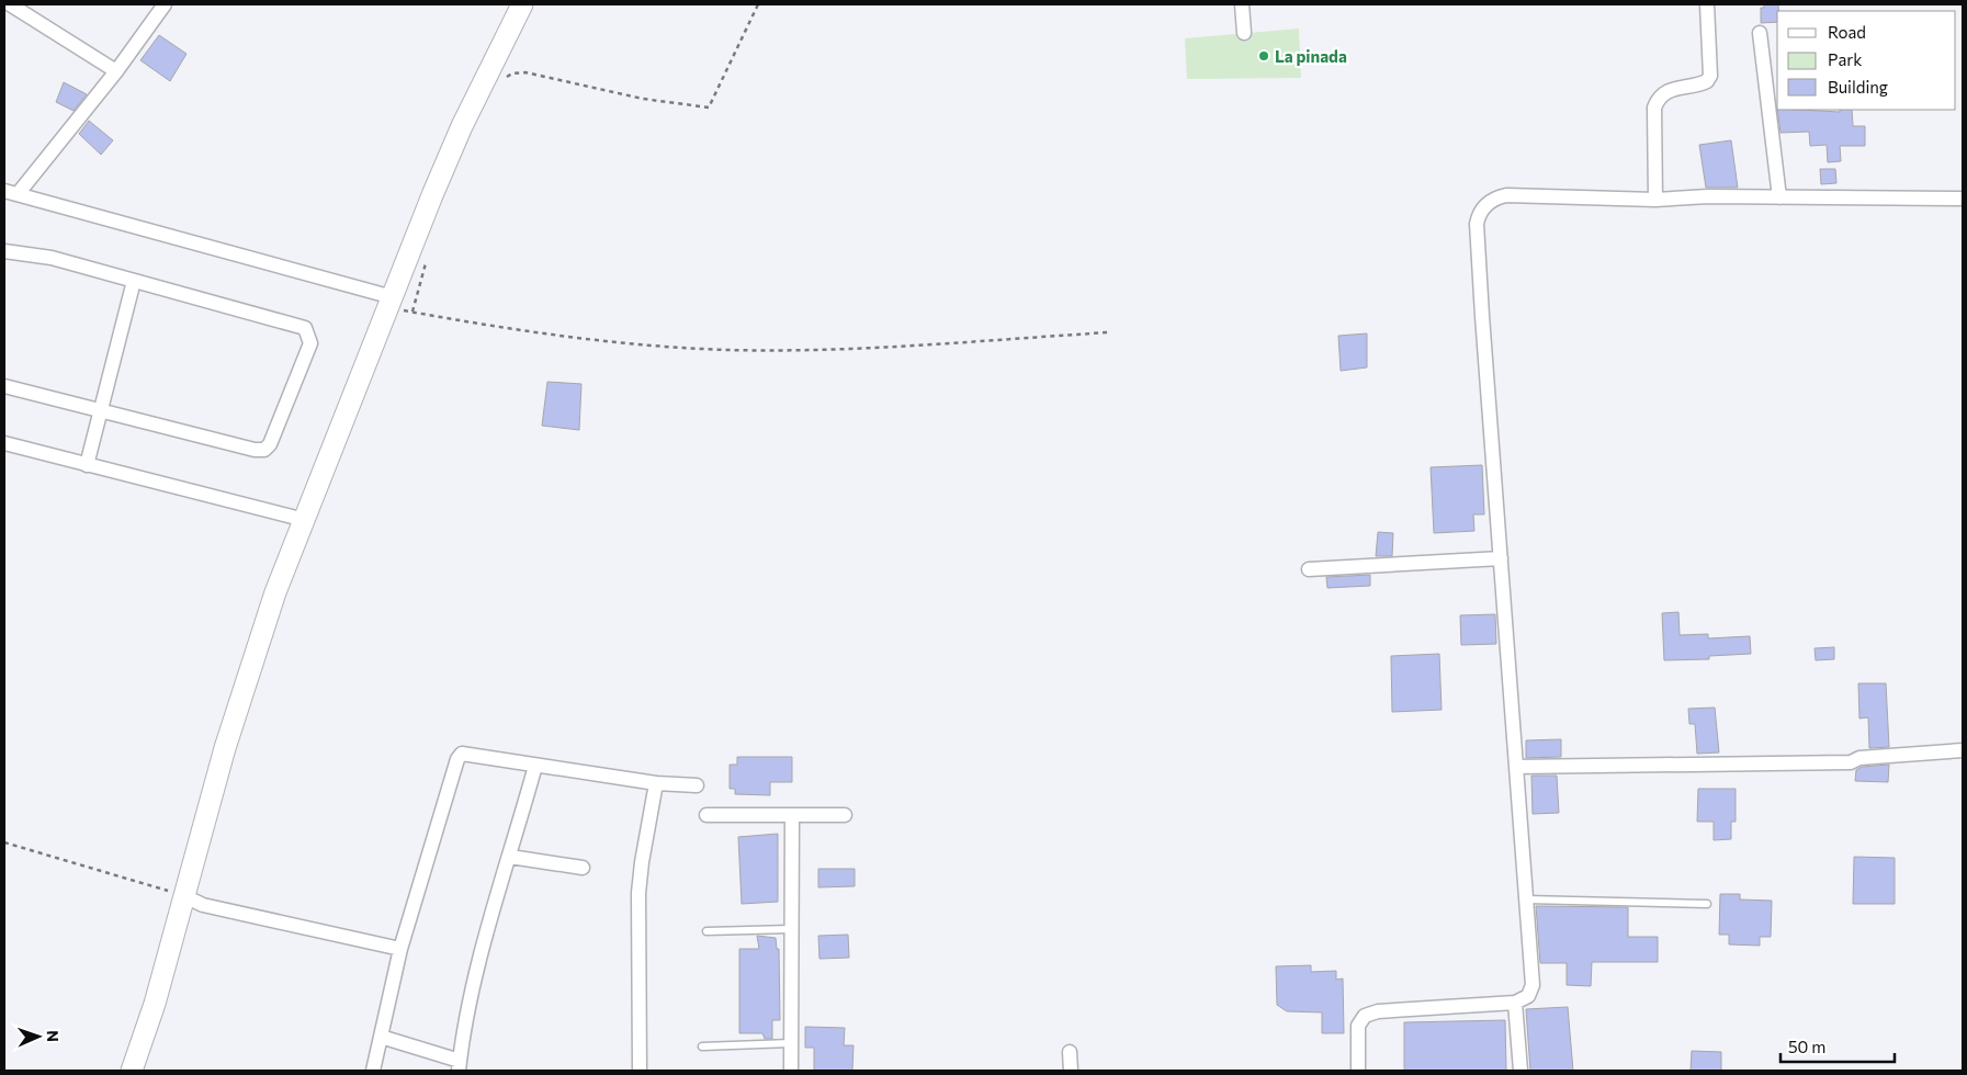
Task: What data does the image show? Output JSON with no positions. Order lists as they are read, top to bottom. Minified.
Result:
{"places":["La pinada"],"legend":["Road","Park","Building"],"scale_bar":"50 m","north":"right"}
